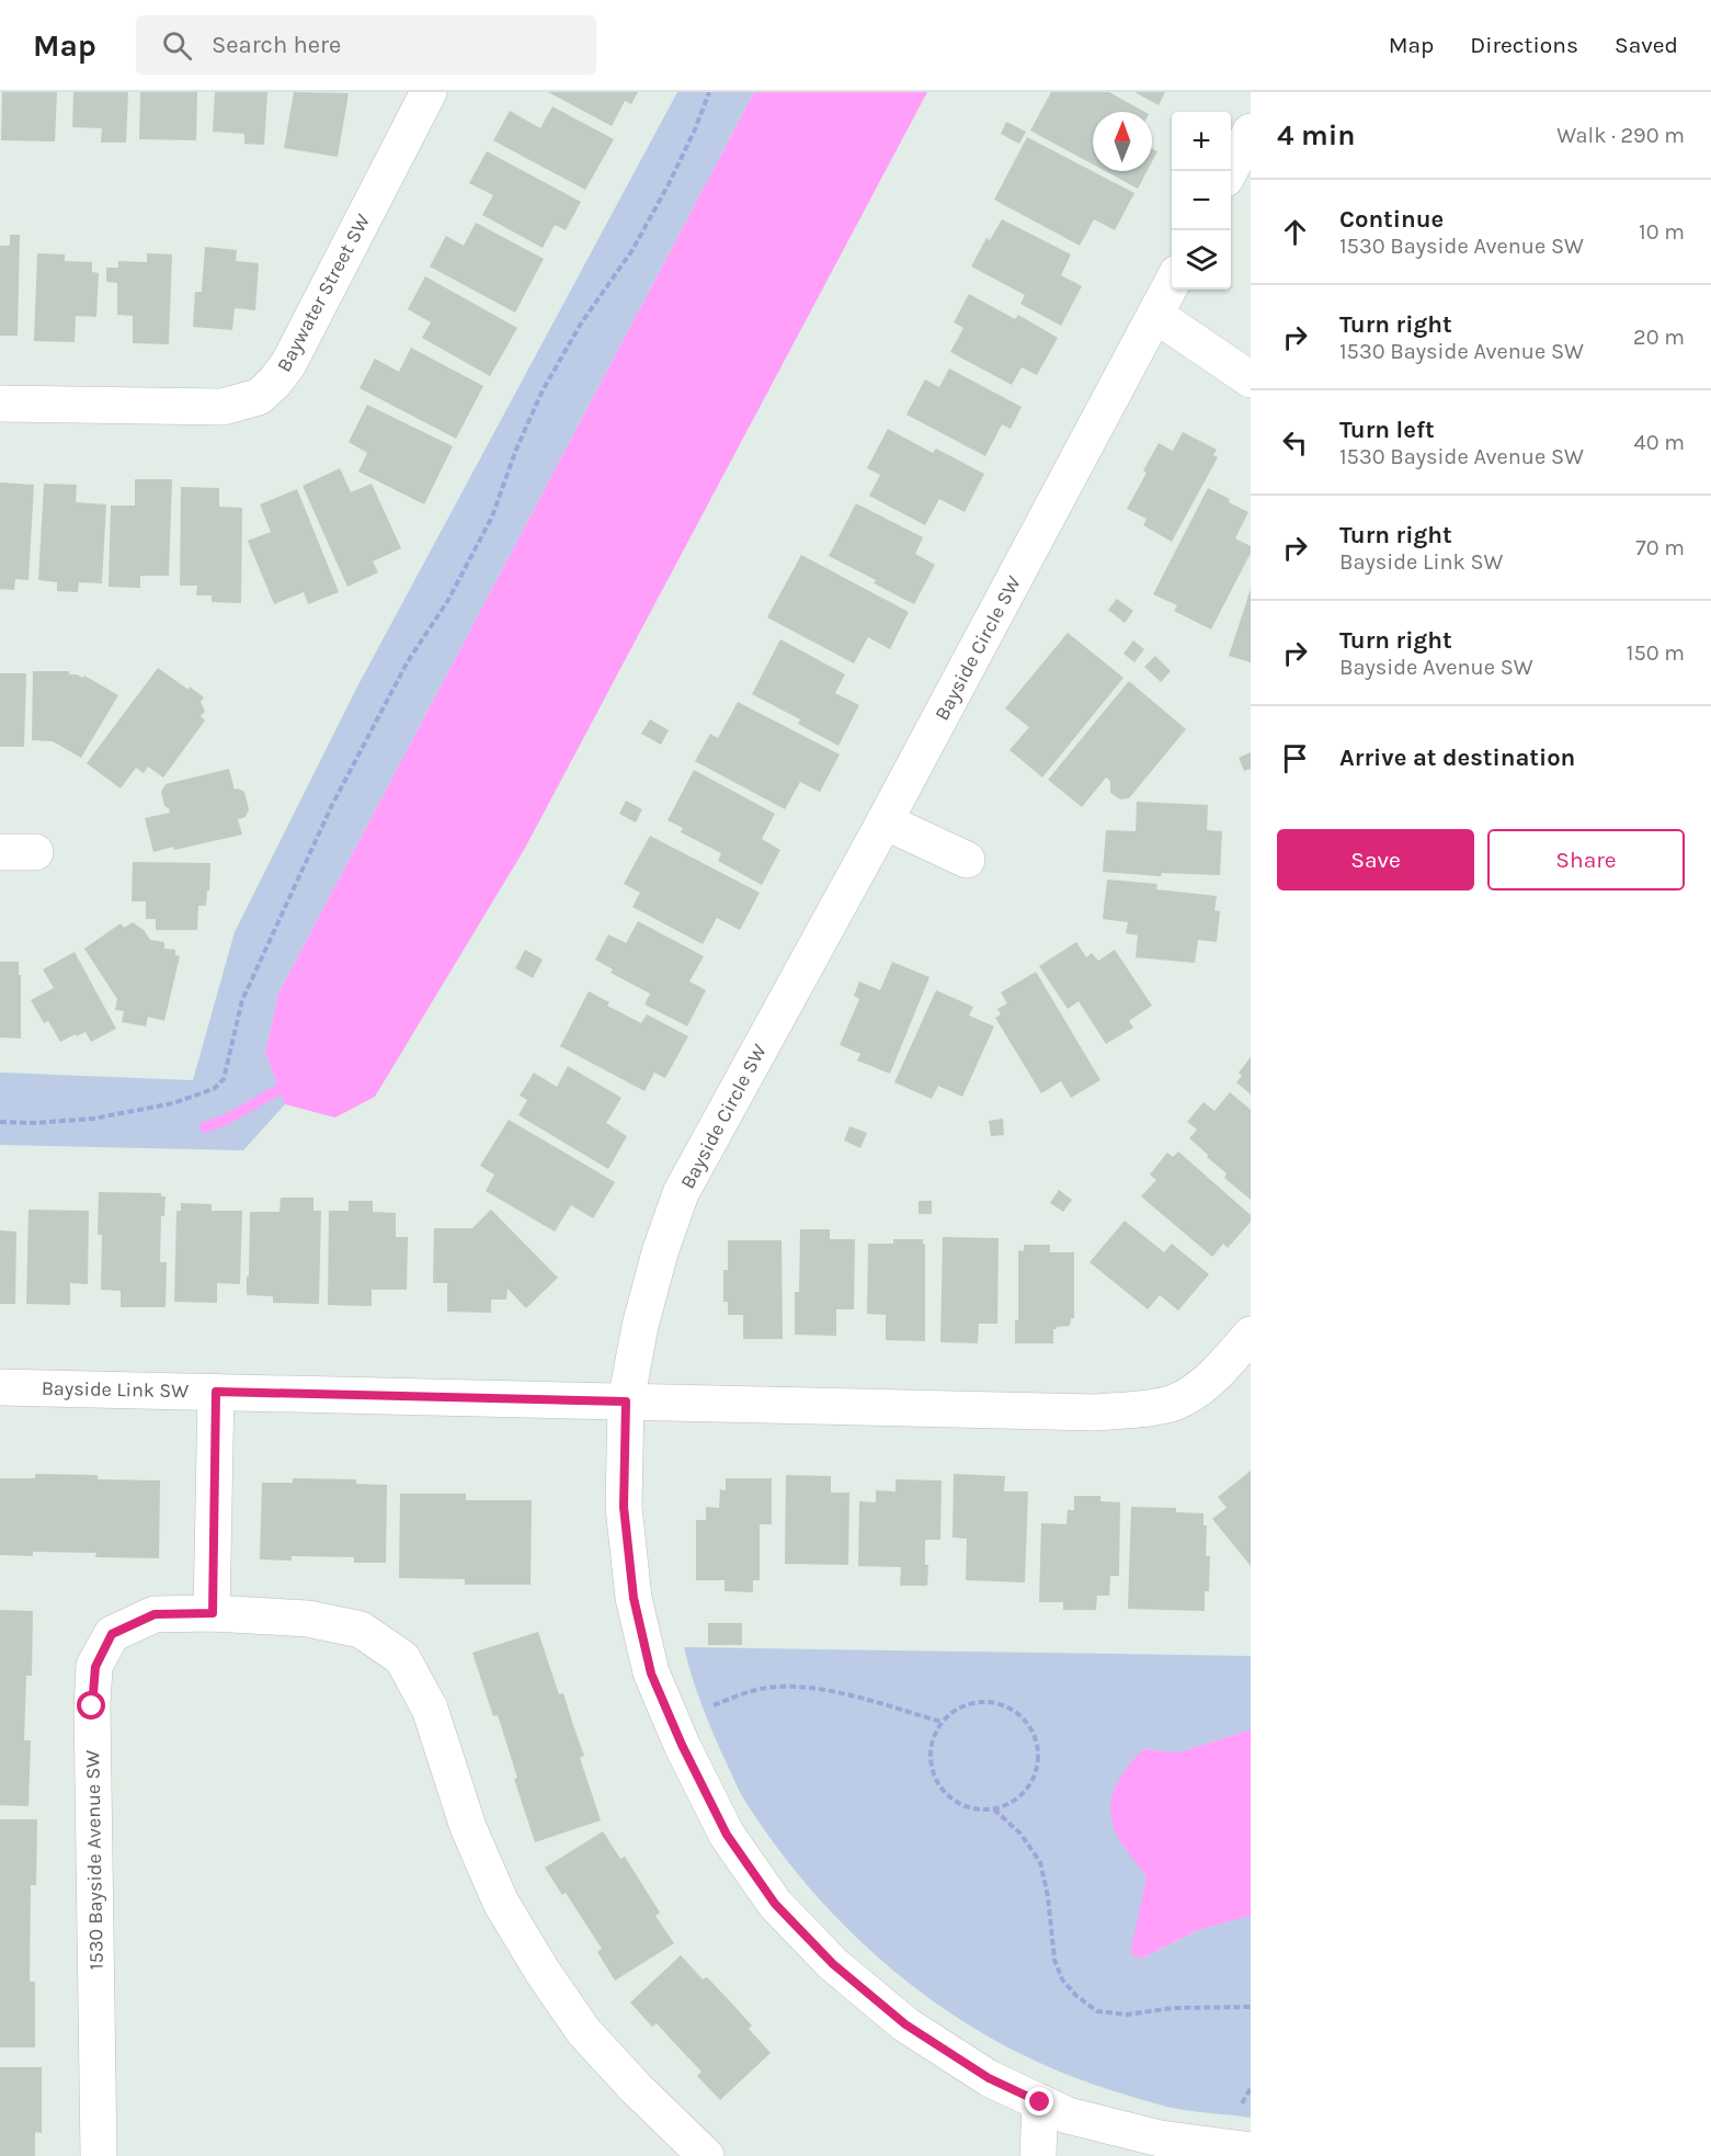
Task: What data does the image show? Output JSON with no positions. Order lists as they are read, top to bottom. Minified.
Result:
{"streets":{"street":["Baywater Street SW","Bayside Circle SW","Bayside Link SW","1530 Bayside Avenue SW"]},"crossings":[["Bayside Circle SW","Bayside Link SW"]],"north":"top","page":{"header":"Map","search":"Search here","nav":["Map","Directions","Saved"],"heading":["4 min","Walk · 290 m"],"map_buttons":["+","−"],"list":[["Continue","1530 Bayside Avenue SW","10 m"],["Turn right","1530 Bayside Avenue SW","20 m"],["Turn left","1530 Bayside Avenue SW","40 m"],["Turn right","Bayside Link SW","70 m"],["Turn right","Bayside Avenue SW","150 m"],"Arrive at destination"],"buttons":["Save","Share"]}}
